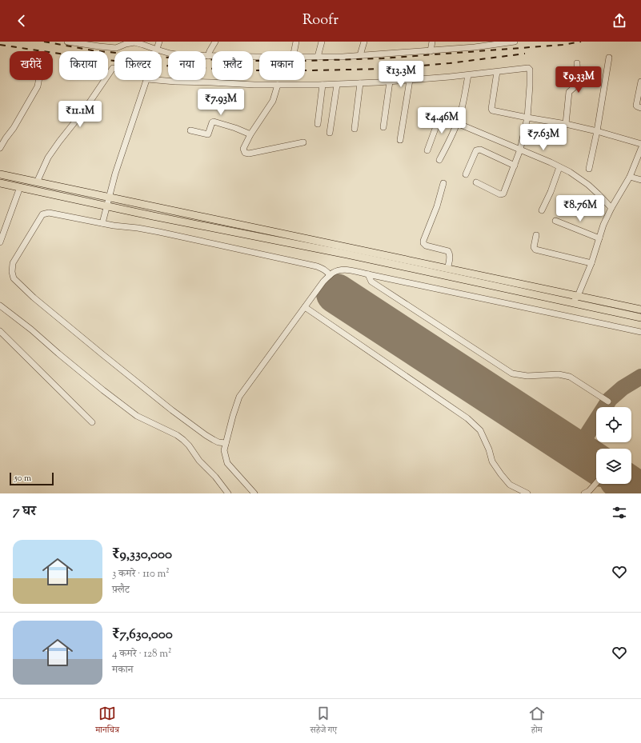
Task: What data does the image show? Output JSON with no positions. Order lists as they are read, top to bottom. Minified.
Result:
{"scale_bar":"50 m","page":{"header":"Roofr","chip":["खरीदें","किराया","फ़िल्टर","नया","फ़्लैट","मकान"],"price":["₹13.3M","₹9.33M","₹7.93M","₹11.1M","₹4.46M","₹7.63M","₹8.76M"],"scale":"50 m","heading":"7 घर","list":[{"name":"₹9,330,000","note":"3 कमरे · 110 m² · फ़्लैट"},{"name":"₹7,630,000","note":"4 कमरे · 128 m² · मकान"}],"tabs":["मानचित्र","सहेजे गए","होम"]}}
